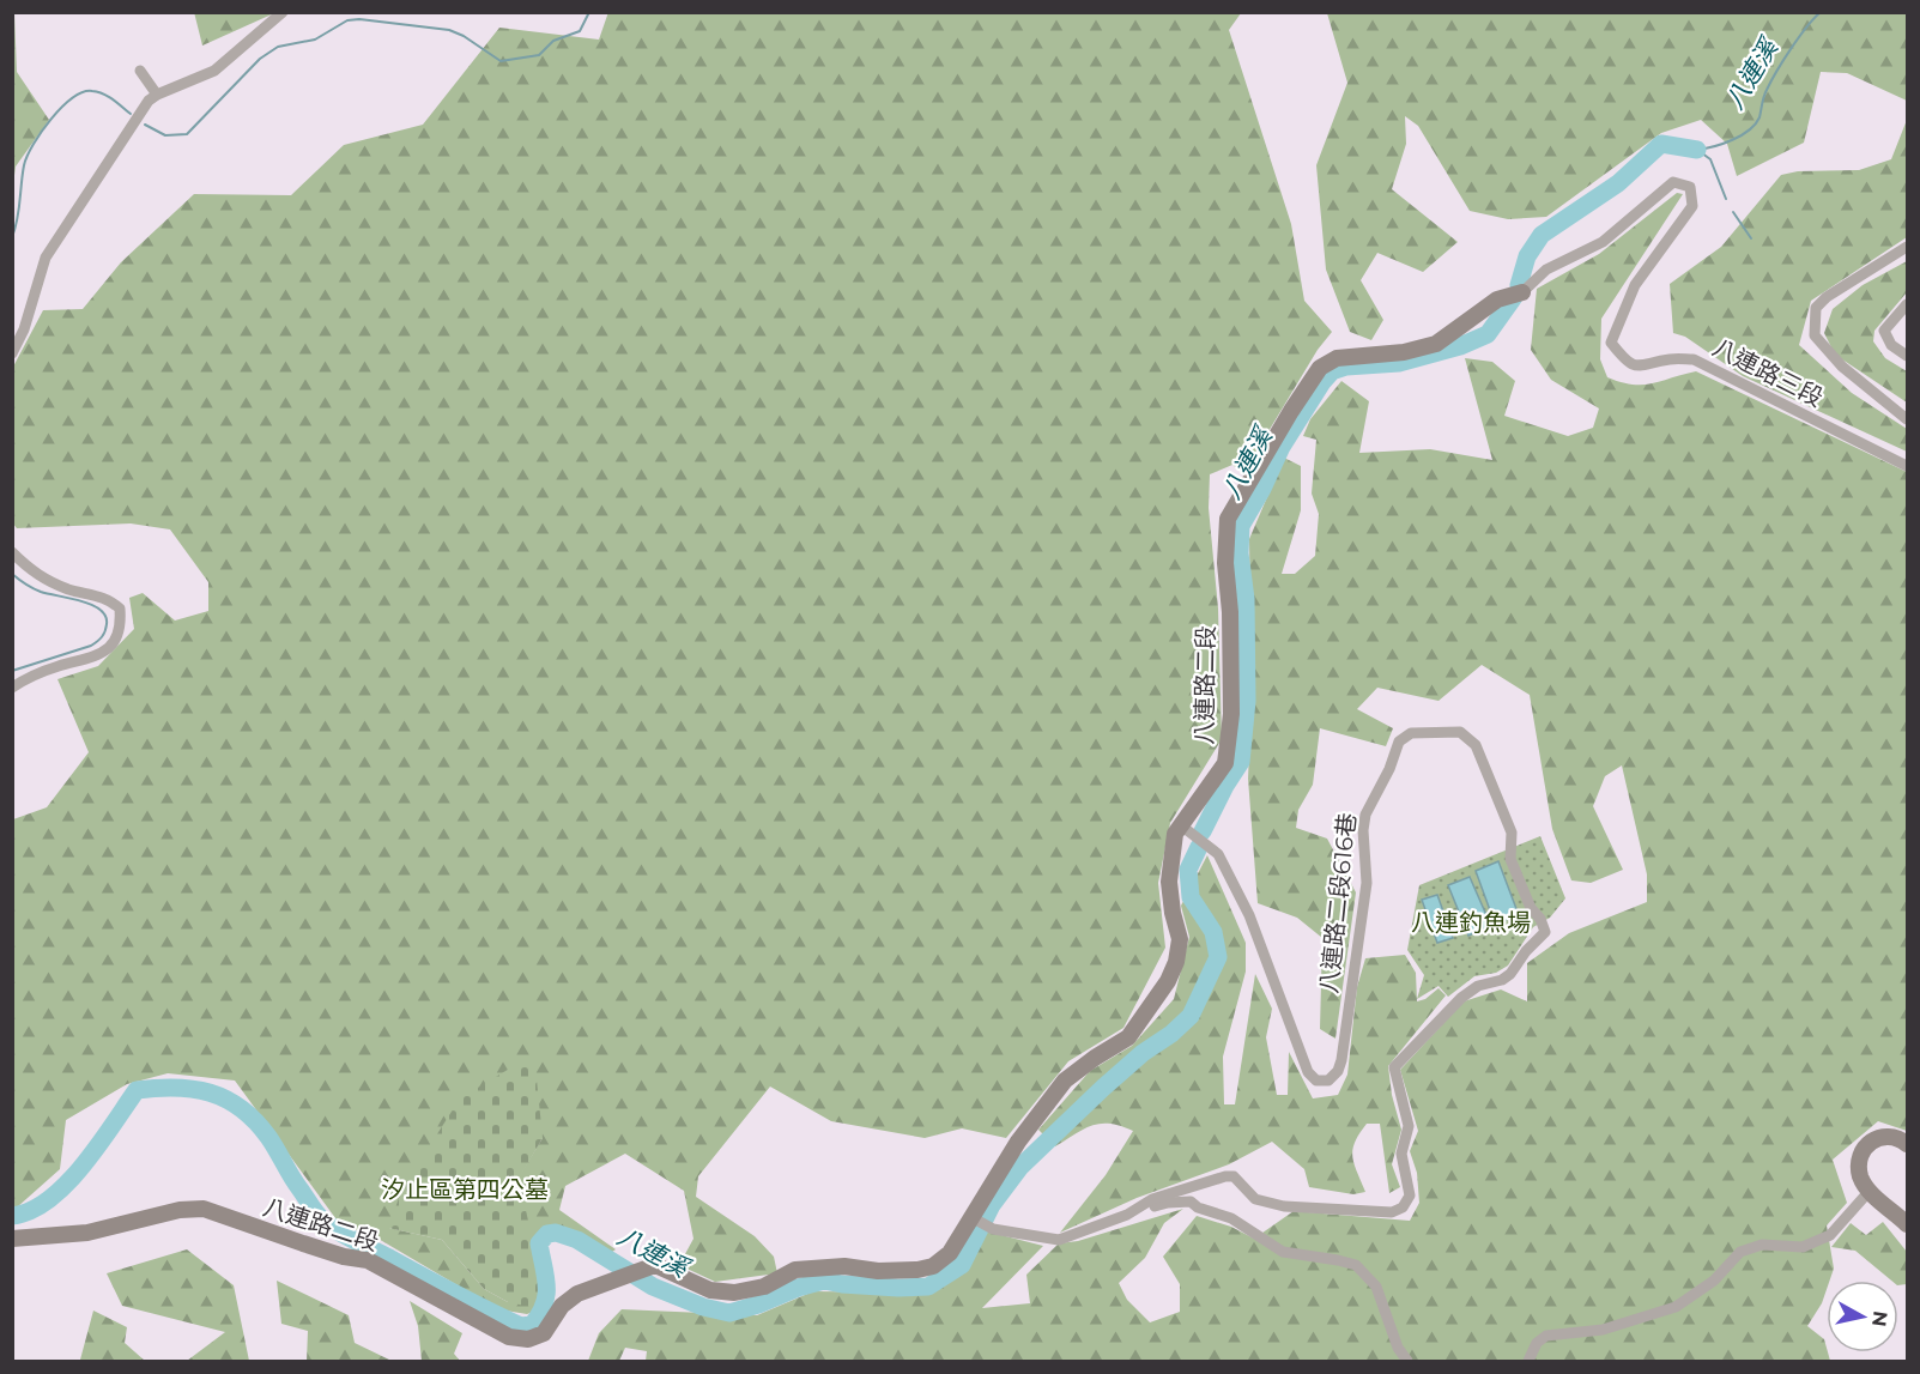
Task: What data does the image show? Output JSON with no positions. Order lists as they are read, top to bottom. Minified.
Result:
{"streets":{"street":["八連路三段","八連路二段","八連路二段616巷"]},"crossings":[["八連路三段","八連路二段"],["八連路二段","八連路二段616巷"]],"water":["八連溪"],"parks":["八連釣魚場","汐止區第四公墓"],"north":"right"}
